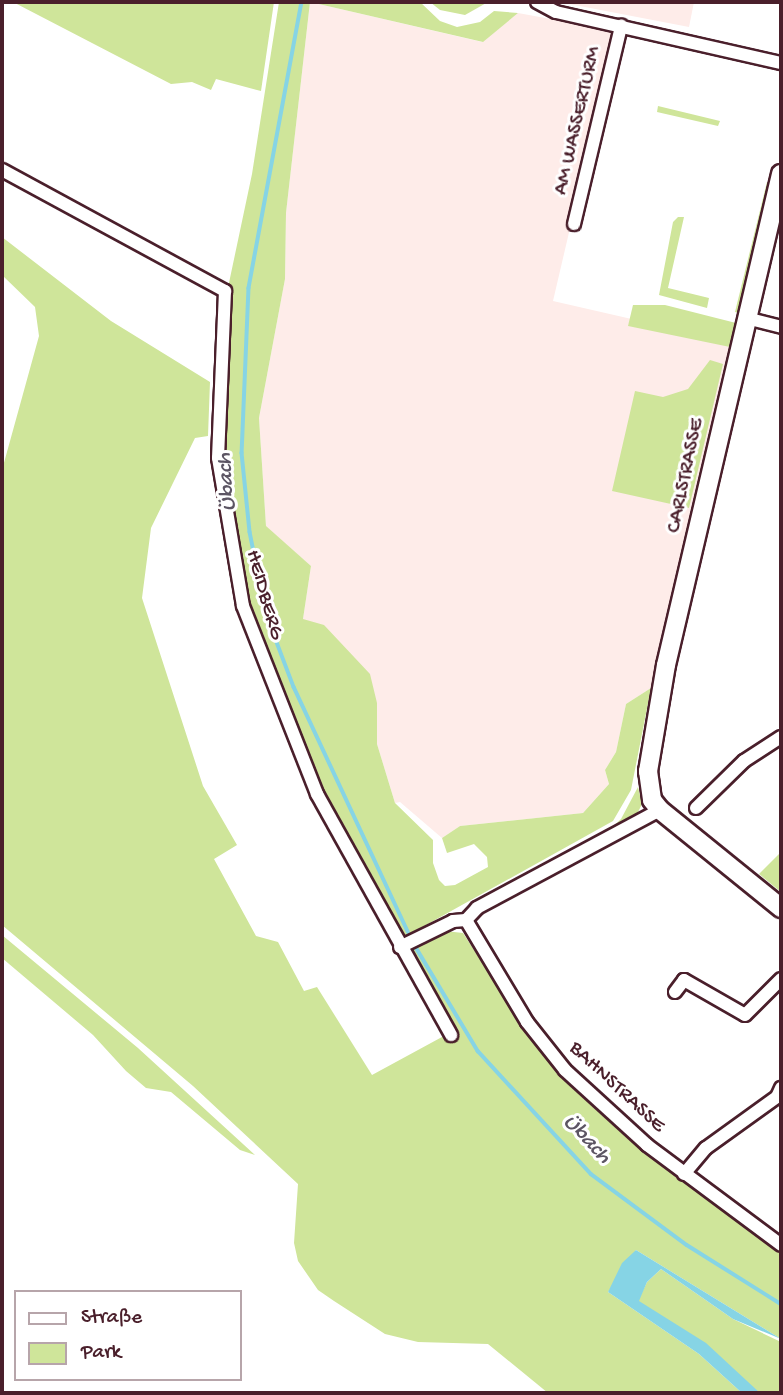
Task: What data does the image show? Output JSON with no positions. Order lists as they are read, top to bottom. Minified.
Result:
{"streets":{"main road":["CARLSTRASSE"],"street":["AM WASSERTURM","HEIDBERG","BAHNSTRASSE"]},"water":["Übach"],"legend":["Straße","Park"]}
